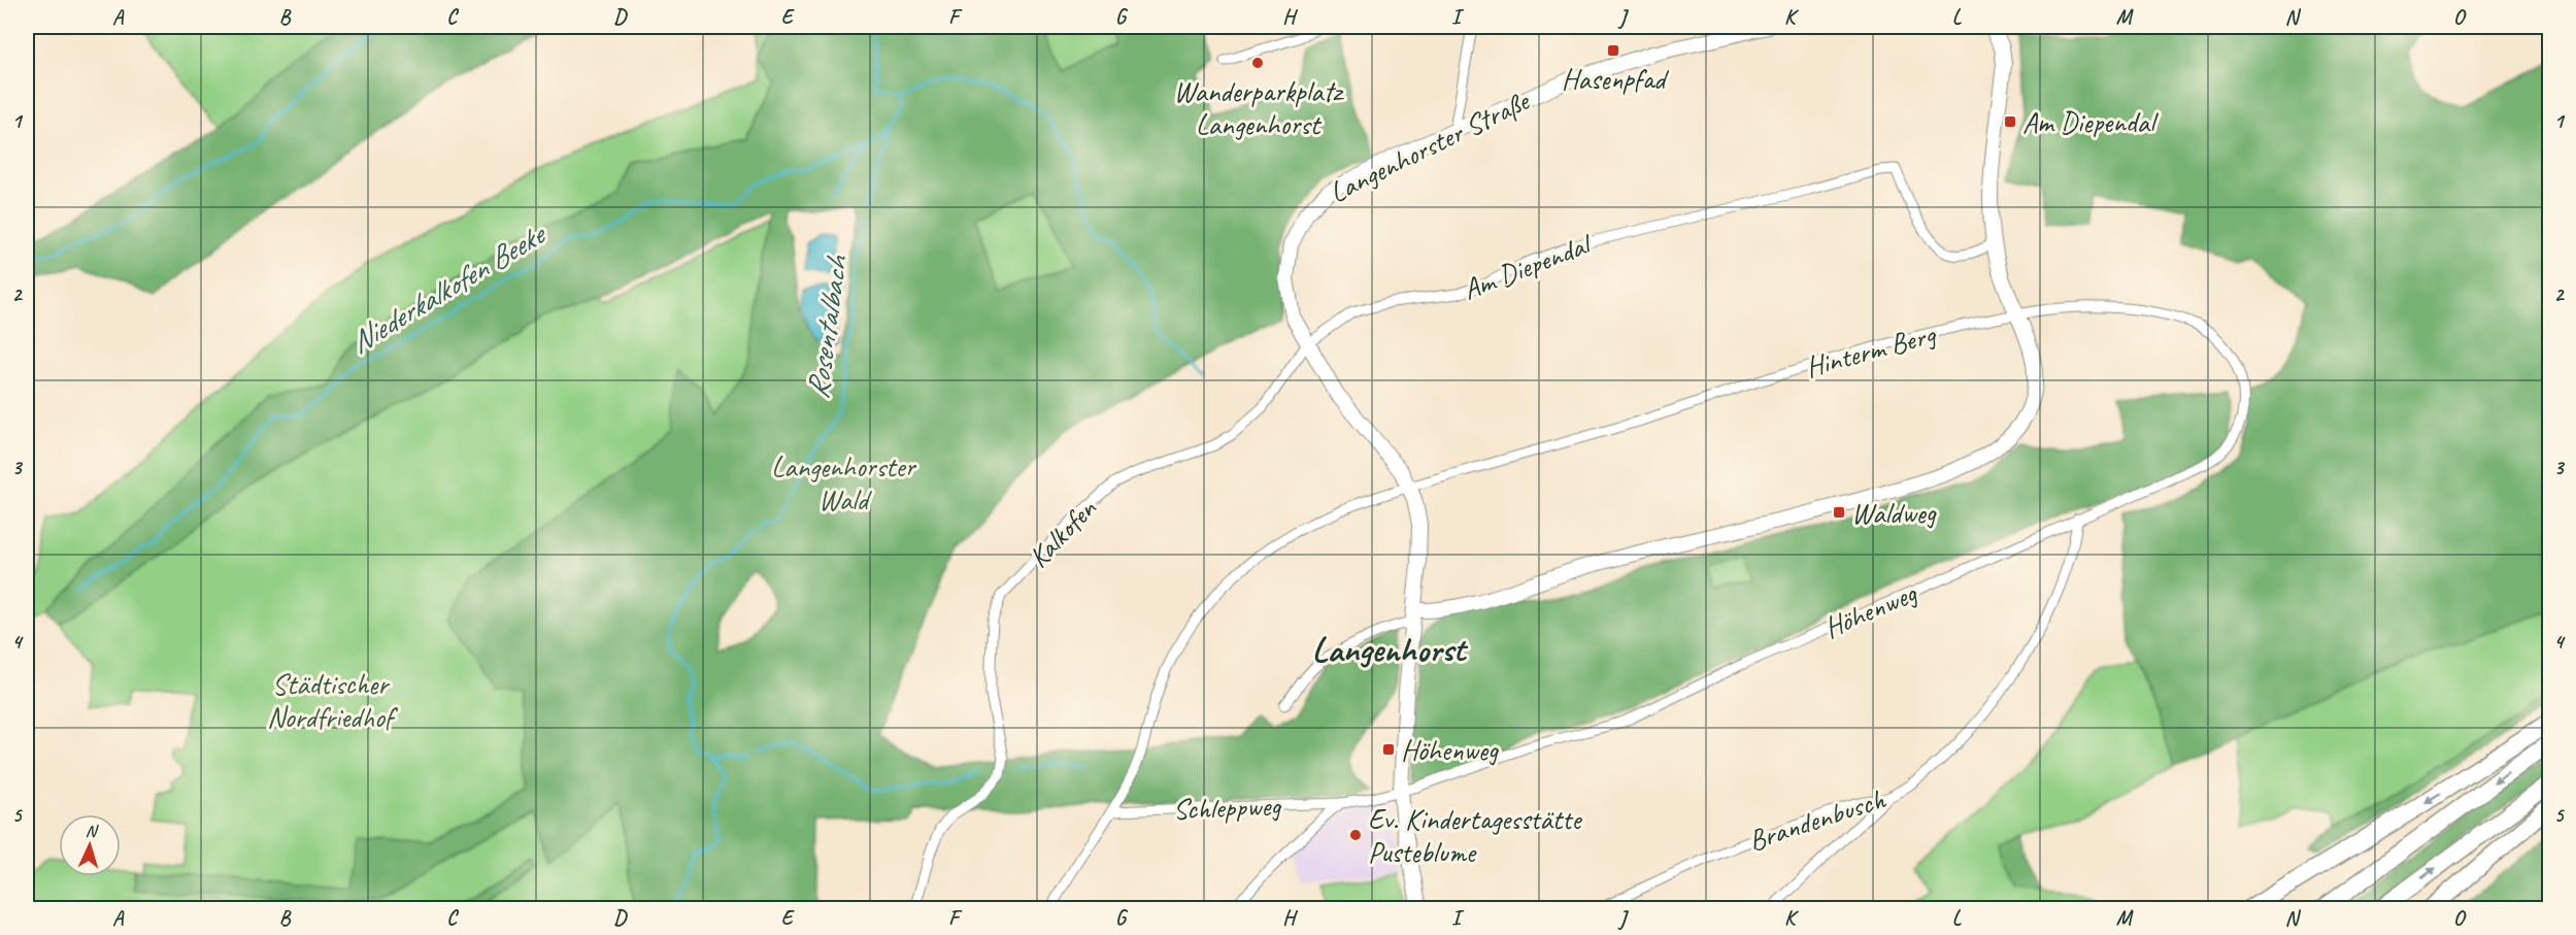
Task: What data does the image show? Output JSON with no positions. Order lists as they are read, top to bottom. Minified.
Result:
{"streets":{"street":["Langenhorster Straße","Am Diependal","Hinterm Berg","Kalkofen","Höhenweg","Schleppweg","Brandenbusch"]},"crossings":[["Langenhorster Straße","Am Diependal"],["Langenhorster Straße","Hinterm Berg"],["Langenhorster Straße","Kalkofen"],["Langenhorster Straße","Höhenweg"],["Am Diependal","Kalkofen"],["Hinterm Berg","Höhenweg"],["Hinterm Berg","Schleppweg"],["Höhenweg","Schleppweg"],["Höhenweg","Brandenbusch"]],"districts":["Langenhorst"],"water":["Niederkalkofen Beeke","Rosentalbach"],"parks":["Langenhorster Wald","Städtischer Nordfriedhof"],"places":{"transit":["Hasenpfad","Am Diependal","Waldweg","Höhenweg"],"other":["Wanderparkplatz Langenhorst","Ev. Kindertagesstätte Pusteblume"]},"north":"top","grid":{"columns":["A","B","C","D","E","F","G","H","I","J","K","L","M","N","O"],"rows":["1","2","3","4","5"]}}
